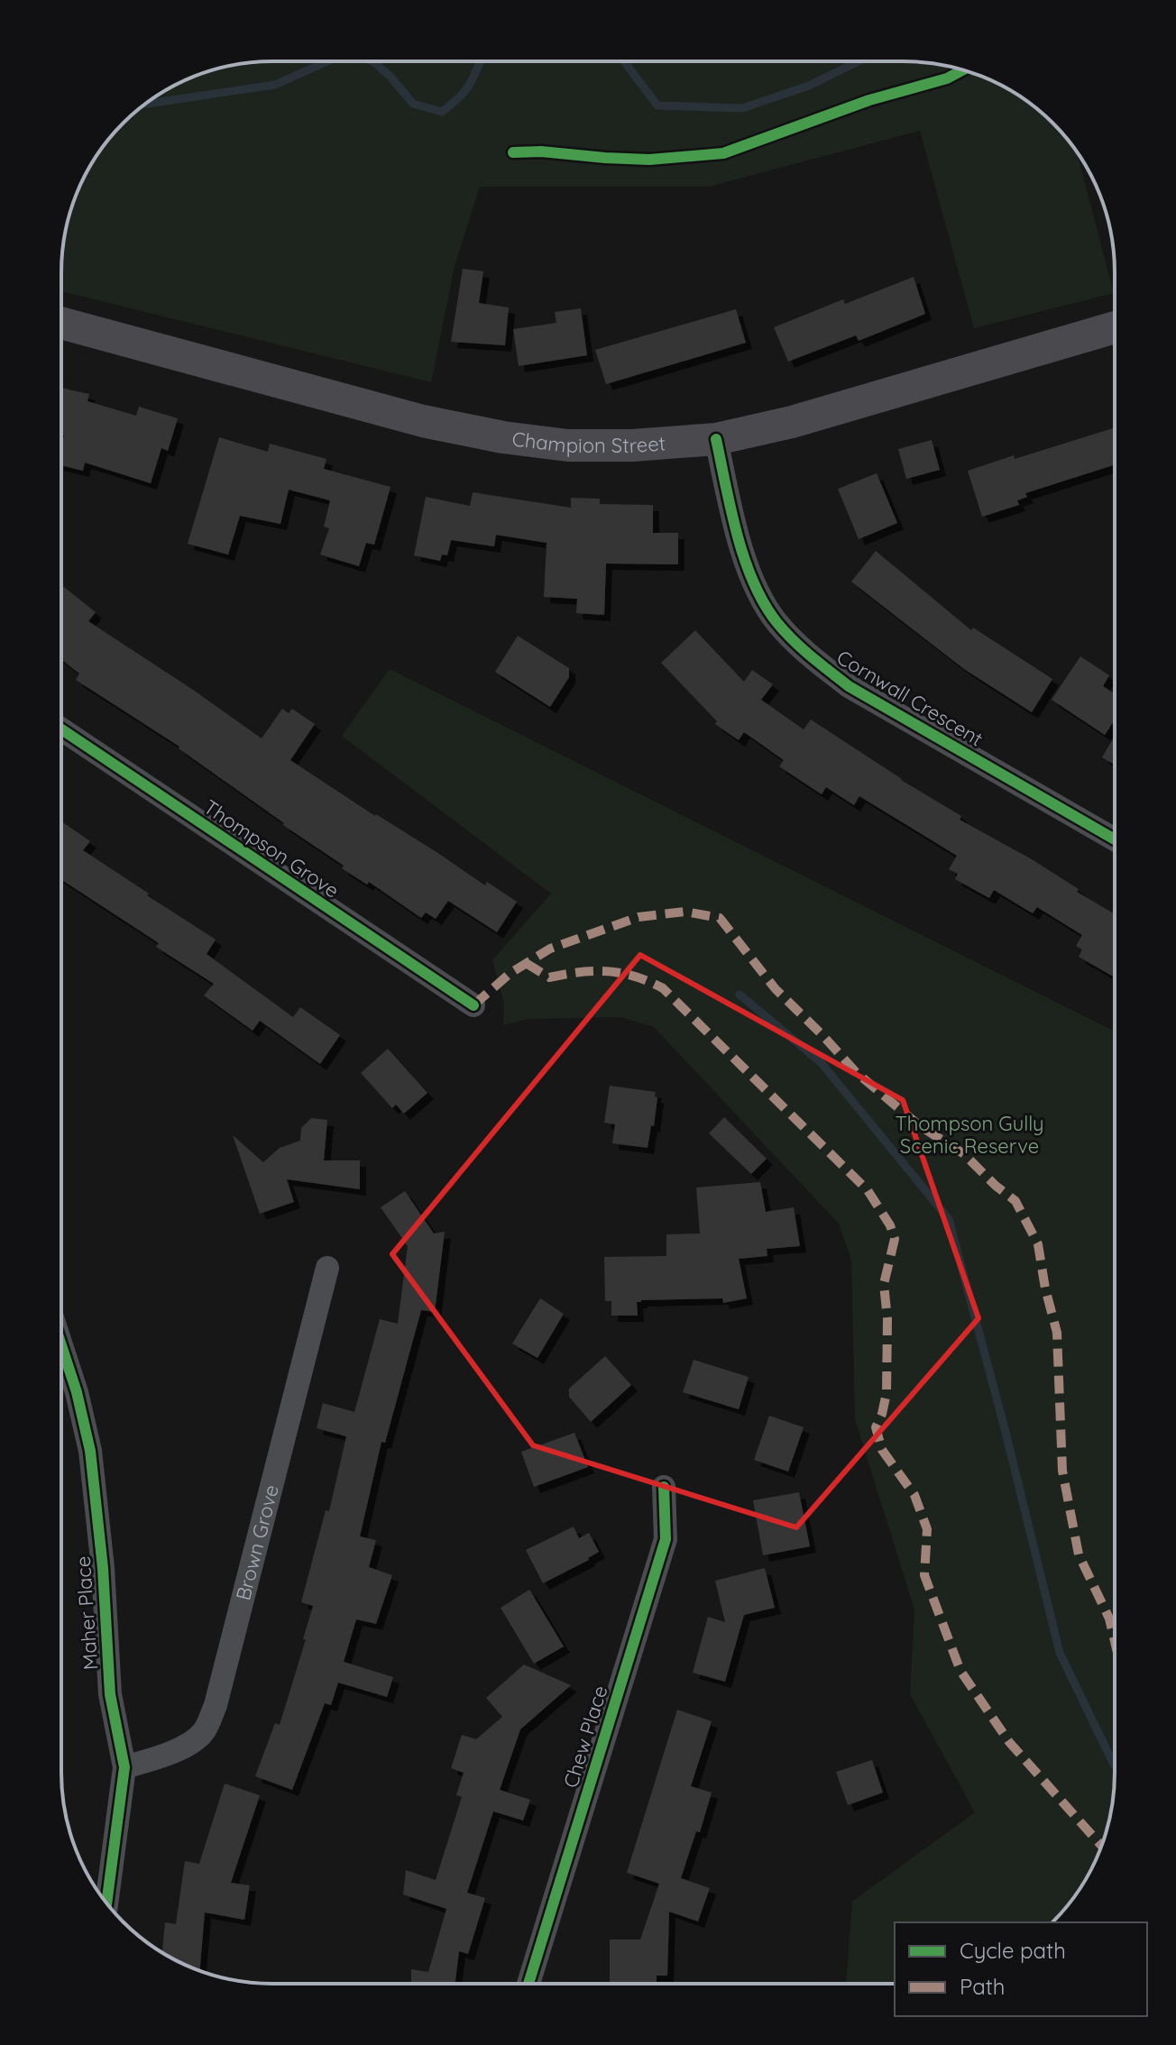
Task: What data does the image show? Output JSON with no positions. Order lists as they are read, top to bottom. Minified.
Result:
{"streets":{"main road":["Champion Street"],"street":["Cornwall Crescent","Thompson Grove","Brown Grove","Maher Place","Chew Place"]},"crossings":[["Champion Street","Cornwall Crescent"],["Brown Grove","Maher Place"]],"parks":["Thompson Gully Scenic Reserve"],"legend":["Cycle path","Path"]}
